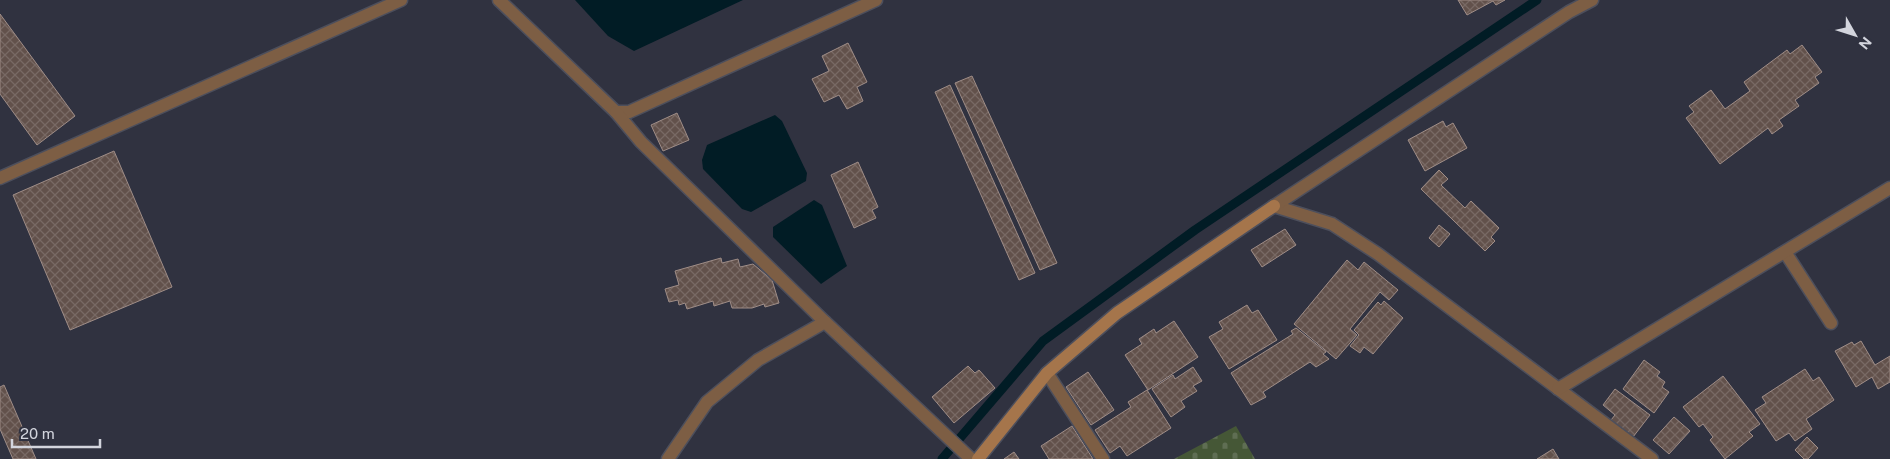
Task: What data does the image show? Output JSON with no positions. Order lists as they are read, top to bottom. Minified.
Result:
{"scale_bar":"20 m","north":"bottom right"}
